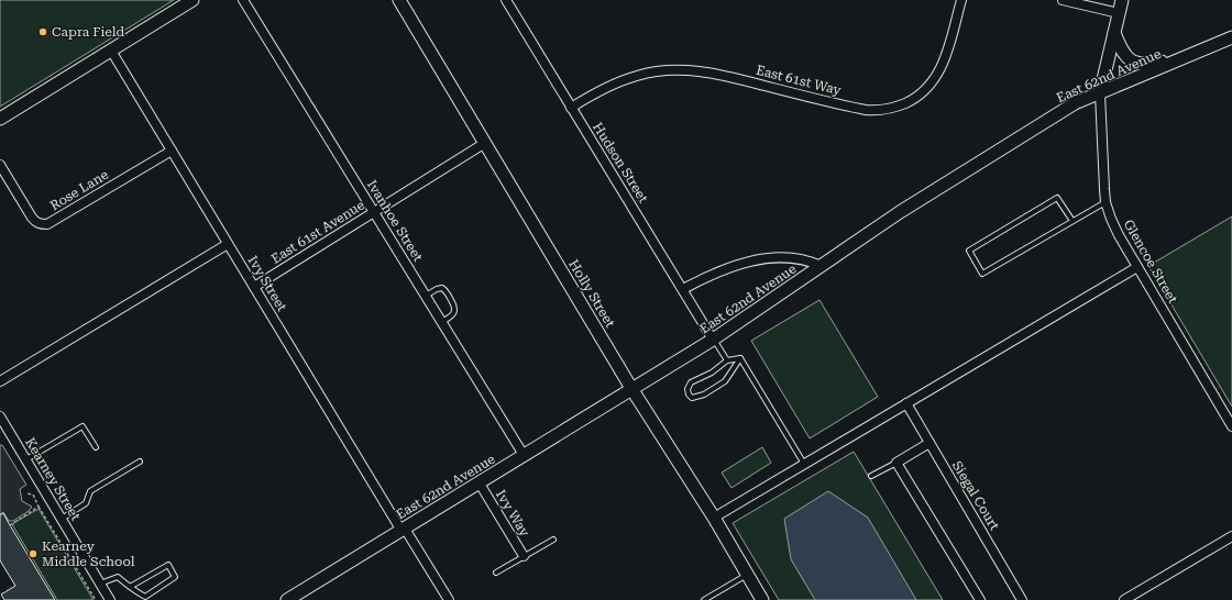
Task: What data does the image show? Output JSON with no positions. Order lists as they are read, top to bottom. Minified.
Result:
{"streets":{"street":["East 62nd Avenue","East 61st Way","Hudson Street","Rose Lane","Ivanhoe Street","East 61st Avenue","Glencoe Street","Ivy Street","Holly Street","Kearney Street","Siegal Court","Ivy Way"]},"crossings":[["East 62nd Avenue","Hudson Street"],["East 62nd Avenue","Ivanhoe Street"],["East 62nd Avenue","Glencoe Street"],["East 62nd Avenue","Ivy Street"],["East 62nd Avenue","Holly Street"],["East 62nd Avenue","Ivy Way"],["East 61st Way","Hudson Street"],["Rose Lane","Ivy Street"],["Ivanhoe Street","East 61st Avenue"],["East 61st Avenue","Ivy Street"],["East 61st Avenue","Holly Street"]],"places":["Capra Field","Kearney Middle School"]}
